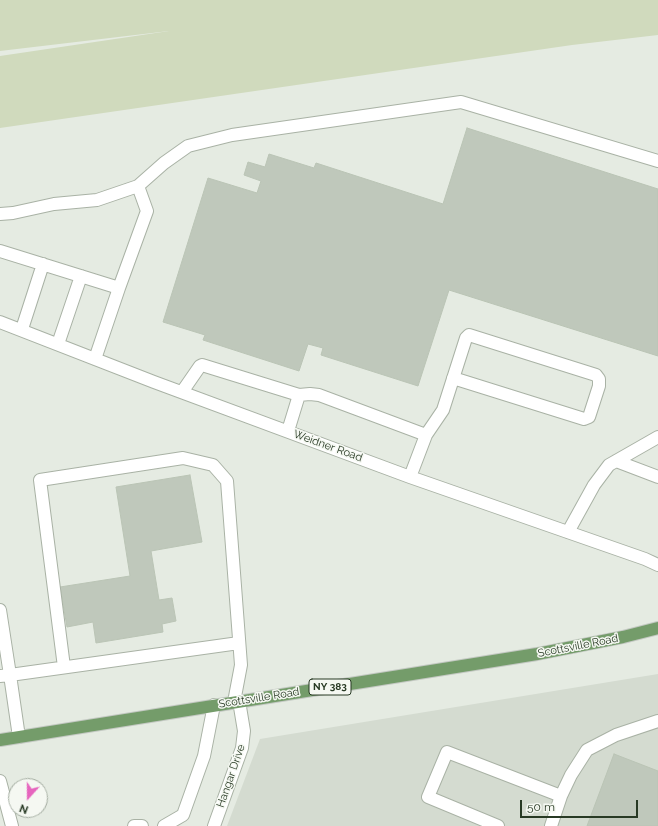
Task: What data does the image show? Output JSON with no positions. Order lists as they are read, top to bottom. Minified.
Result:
{"streets":{"main road":["Scottsville Road","NY 383"],"street":["Weidner Road","Hangar Drive"]},"crossings":[["Scottsville Road","Hangar Drive"]],"scale_bar":"50 m","north":"bottom"}
